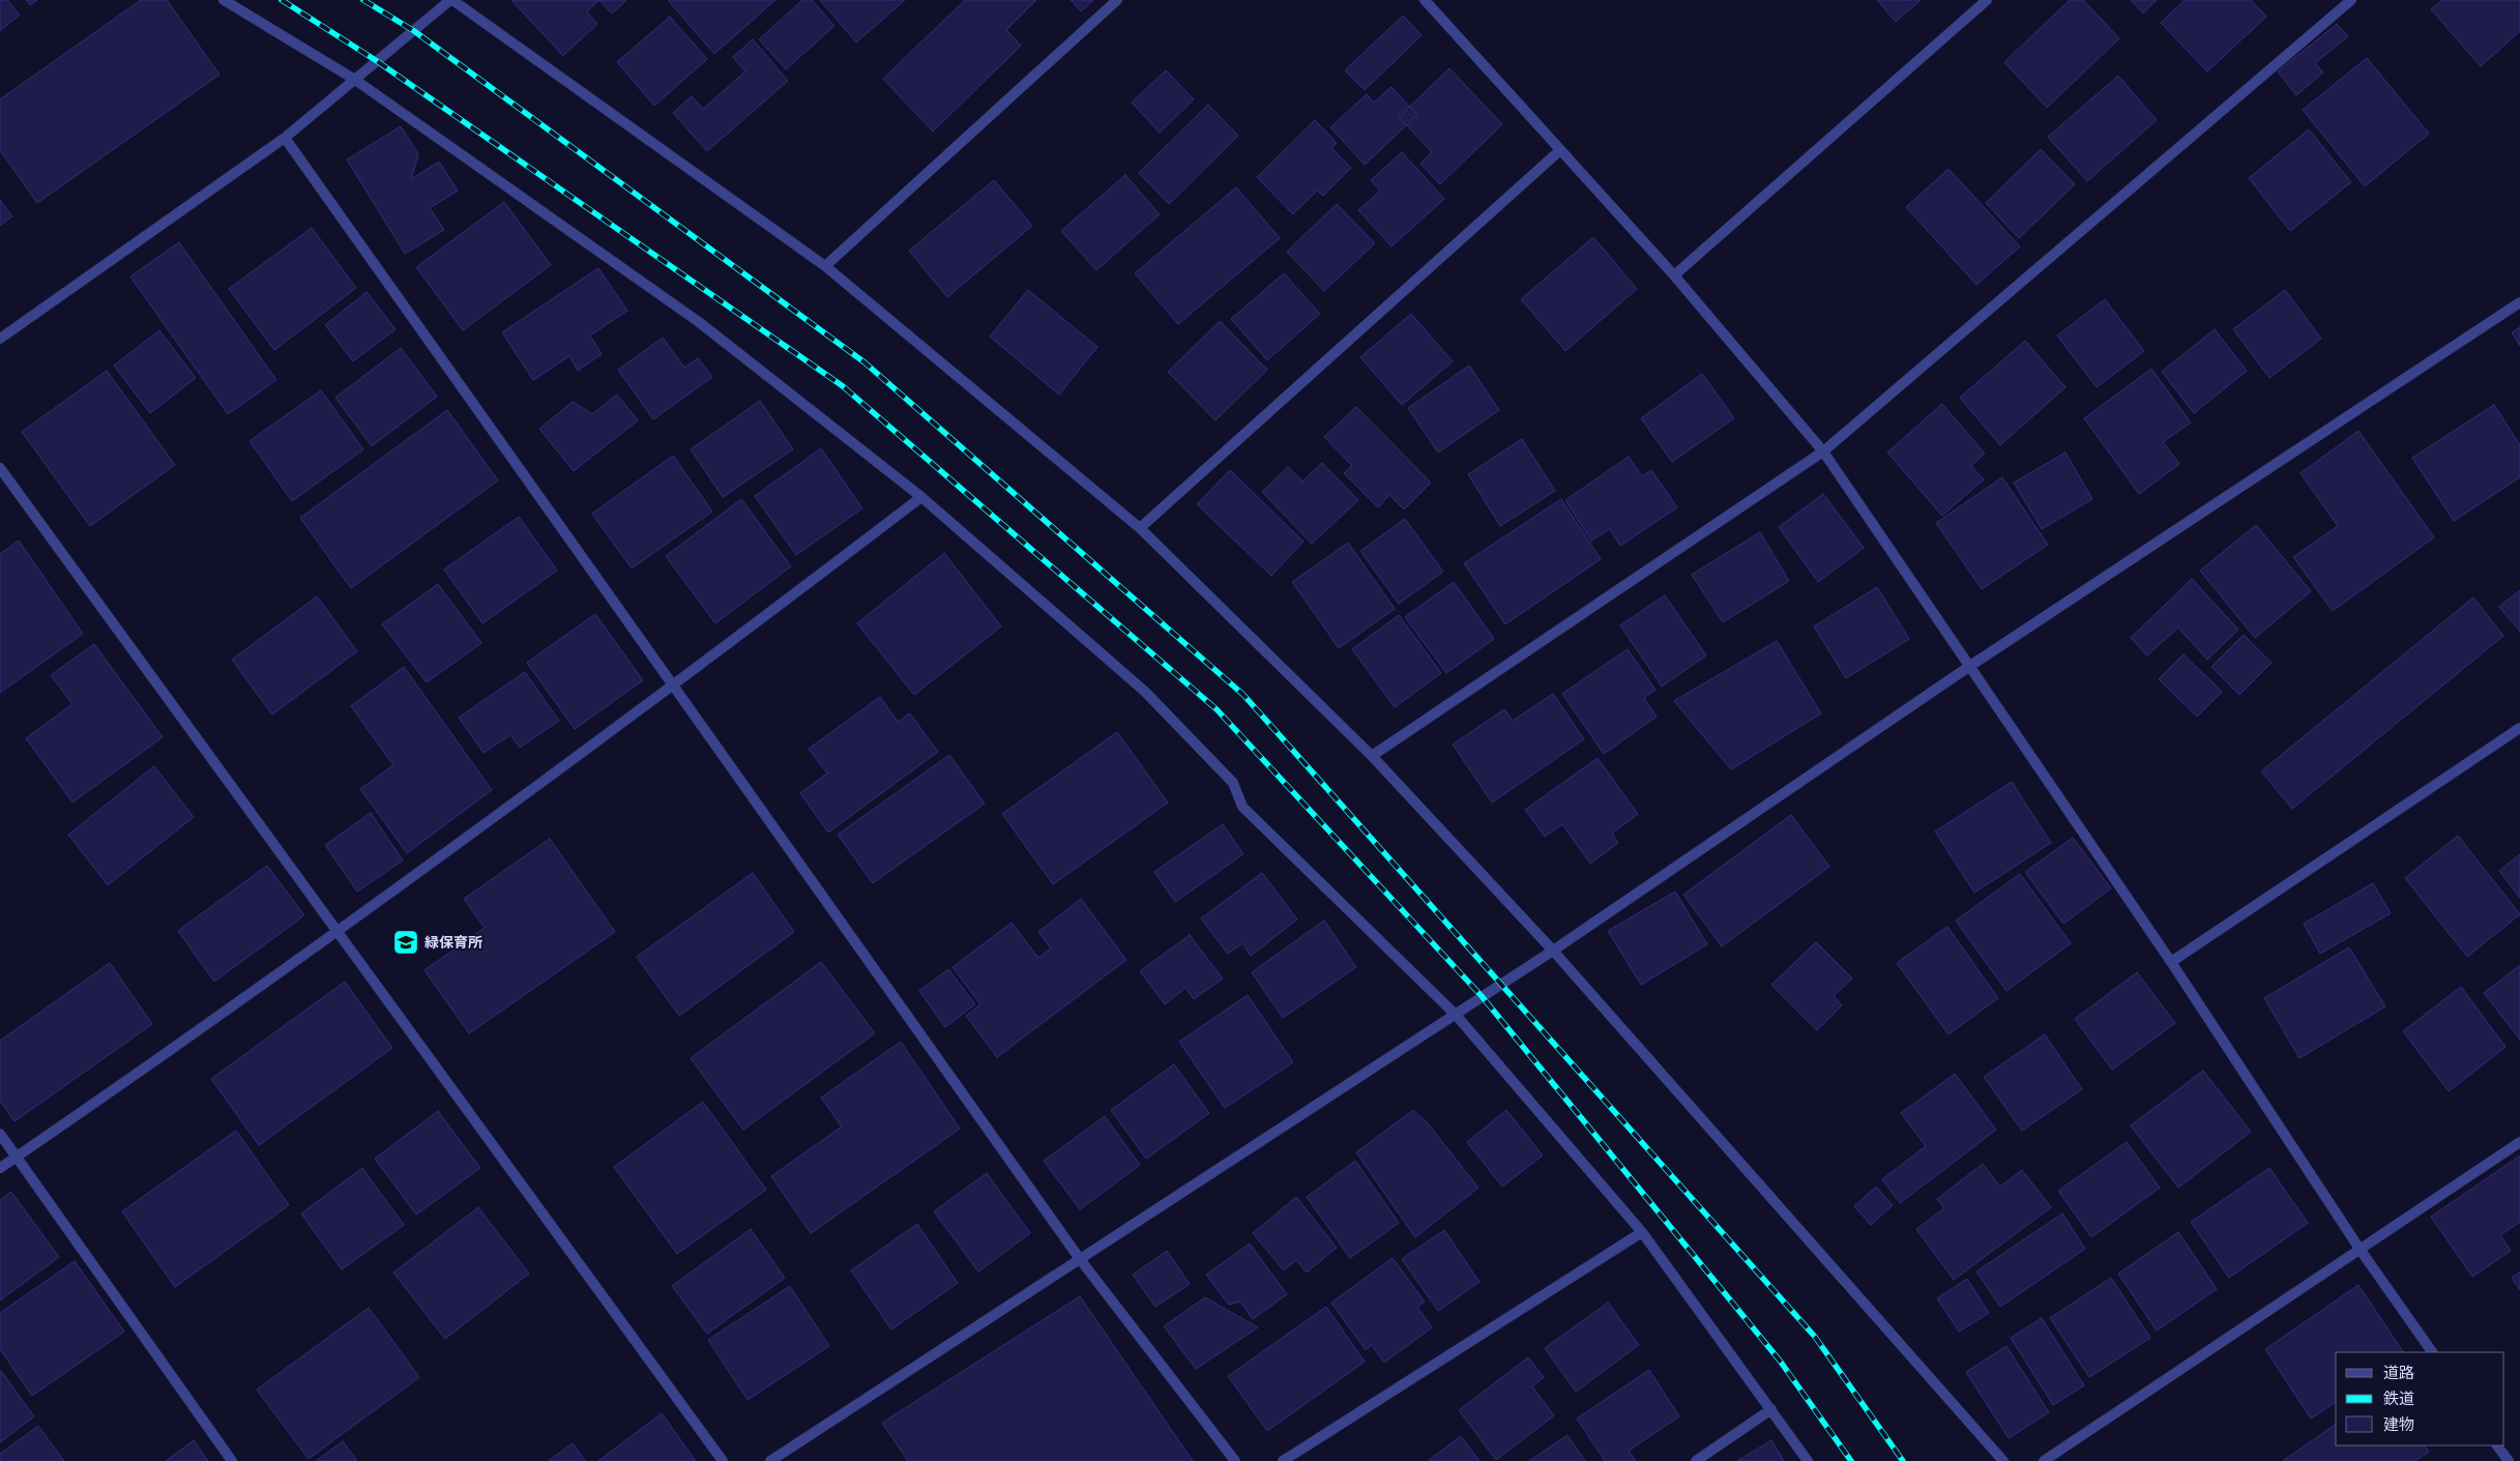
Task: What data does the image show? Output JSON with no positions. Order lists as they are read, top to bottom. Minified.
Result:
{"places":{"school or university":["緑保育所"]},"legend":["道路","鉄道","建物"]}
